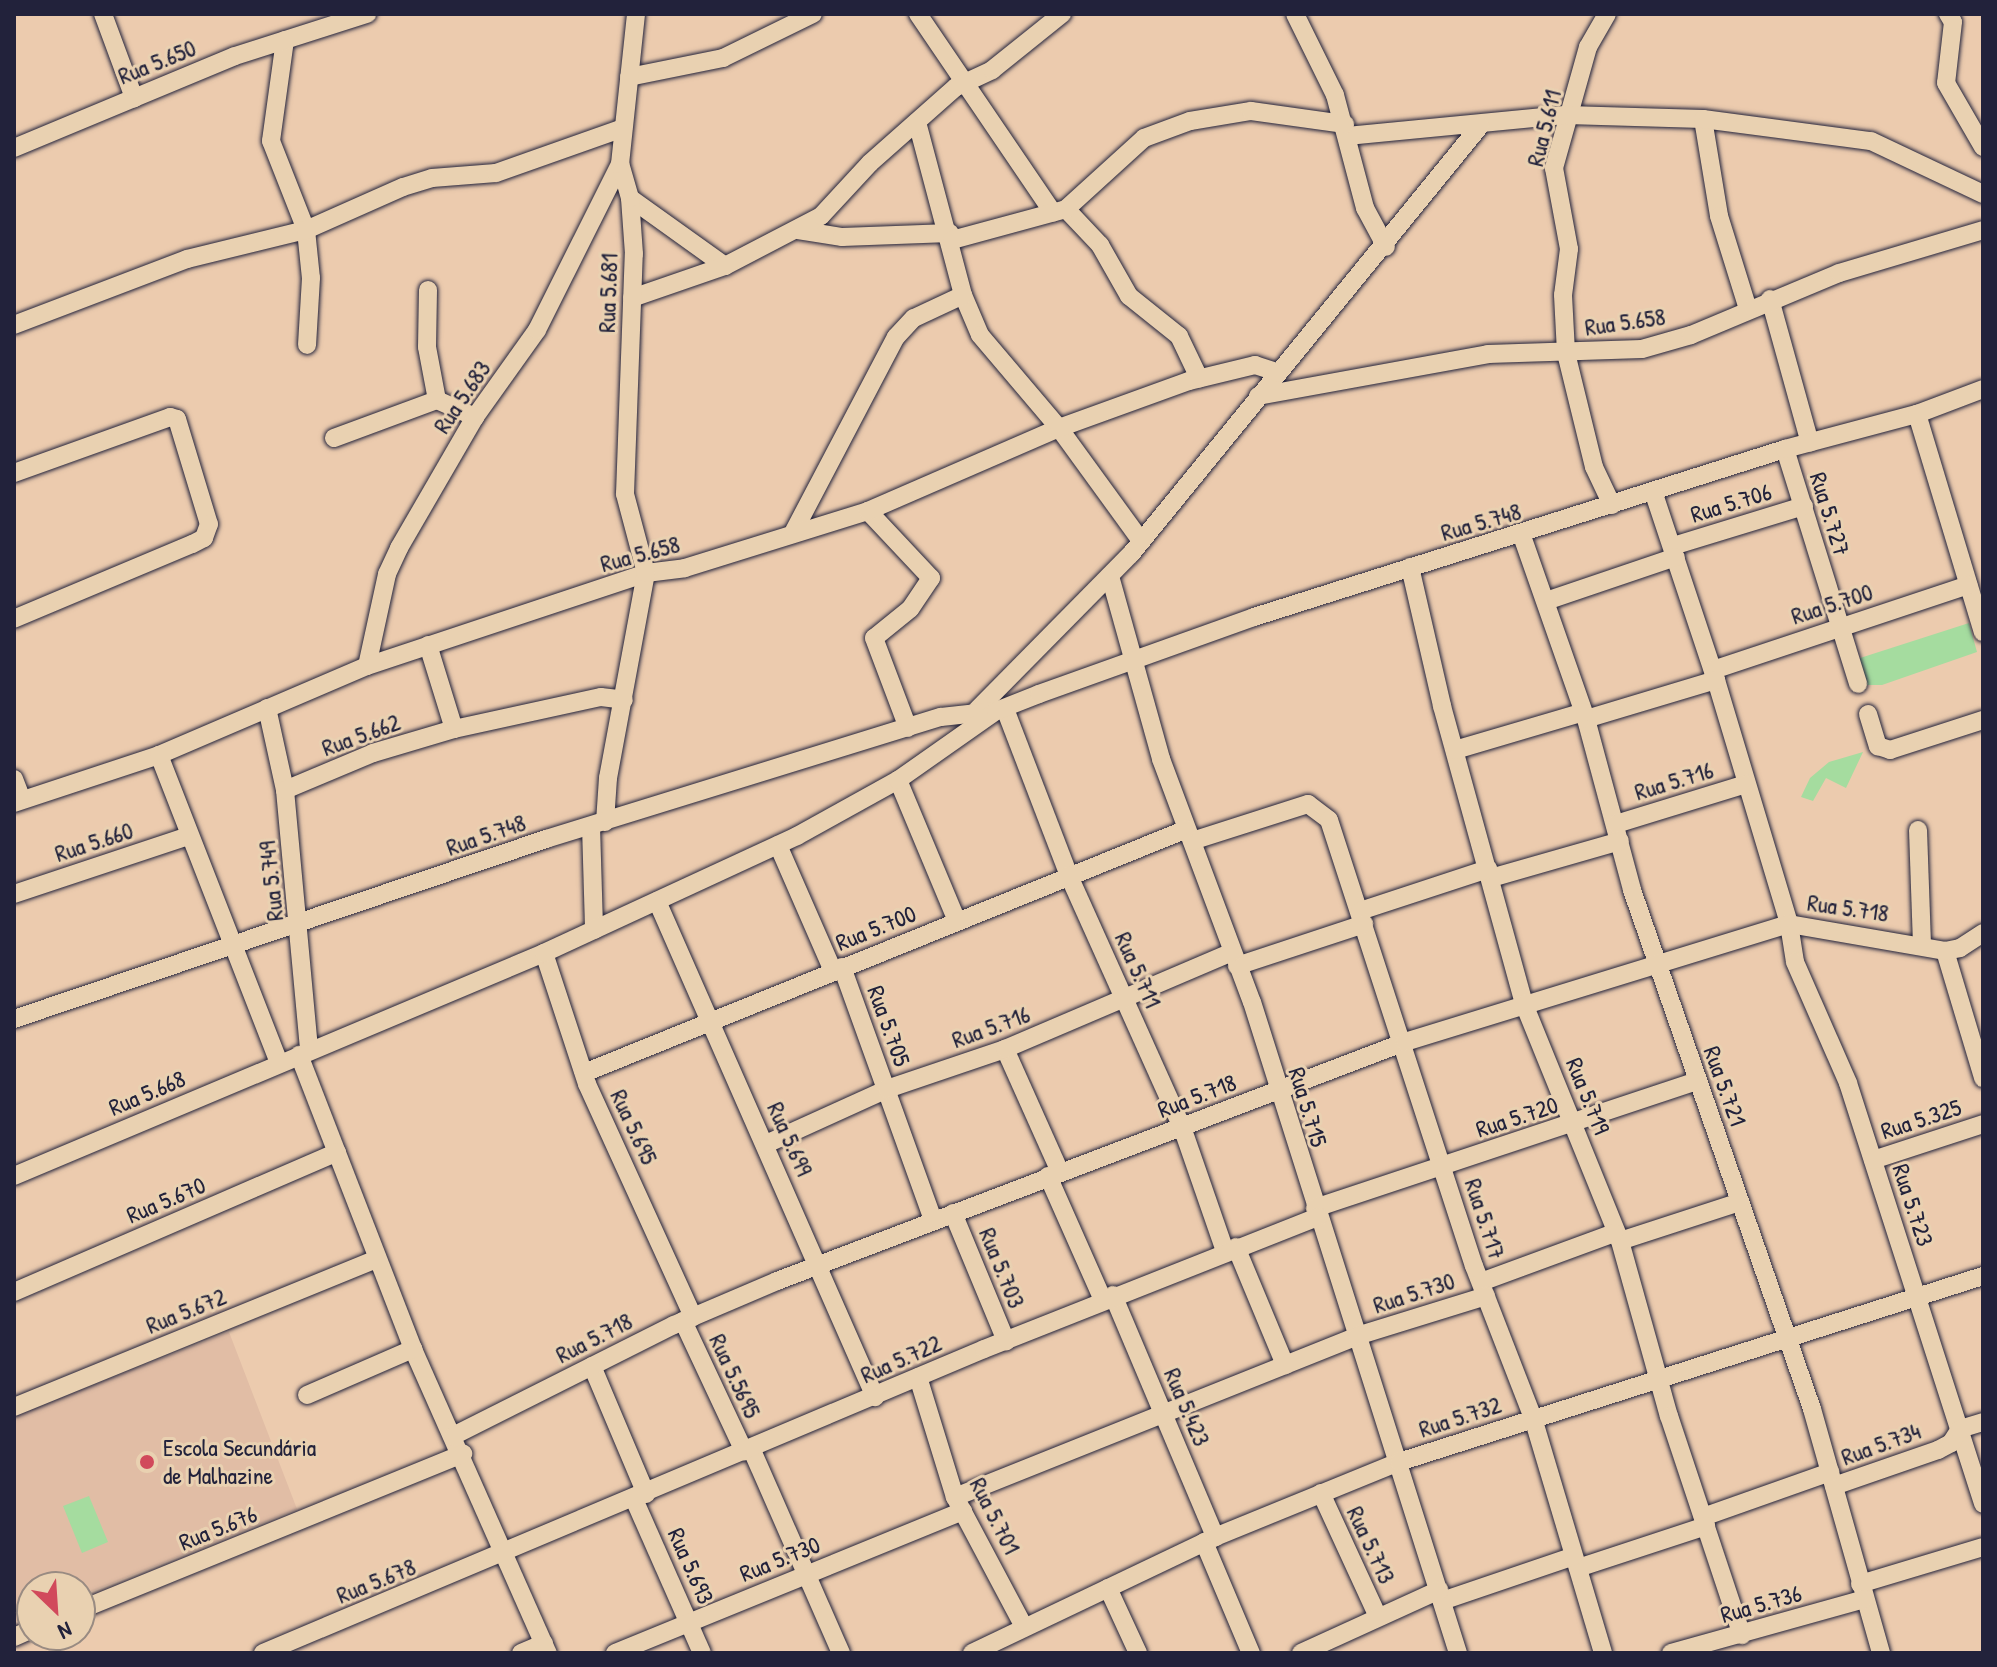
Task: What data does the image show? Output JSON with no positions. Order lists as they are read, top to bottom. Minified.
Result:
{"streets":{"street":["Rua 5.650","Rua 5.611","Rua 5.681","Rua 5.658","Rua 5.683","Rua 5.706","Rua 5.727","Rua 5.748","Rua 5.700","Rua 5.662","Rua 5.716","Rua 5.660","Rua 5.749","Rua 5.718","Rua 5.711","Rua 5.705","Rua 5.721","Rua 5.668","Rua 5.719","Rua 5.715","Rua 5.720","Rua 5.325","Rua 5.695","Rua 5.699","Rua 5.670","Rua 5.723","Rua 5.717","Rua 5.703","Rua 5.730","Rua 5.672","Rua 5.722","Rua 5.5695","Rua 5.423","Rua 5.732","Rua 5.734","Rua 5.701","Rua 5.676","Rua 5.713","Rua 5.693","Rua 5.678","Rua 5.736"]},"crossings":[["Rua 5.611","Rua 5.658"],["Rua 5.611","Rua 5.748"],["Rua 5.681","Rua 5.658"],["Rua 5.681","Rua 5.683"],["Rua 5.658","Rua 5.683"],["Rua 5.658","Rua 5.727"],["Rua 5.658","Rua 5.748"],["Rua 5.658","Rua 5.749"],["Rua 5.706","Rua 5.727"],["Rua 5.706","Rua 5.721"],["Rua 5.706","Rua 5.723"],["Rua 5.727","Rua 5.748"],["Rua 5.727","Rua 5.700"],["Rua 5.748","Rua 5.749"],["Rua 5.748","Rua 5.711"],["Rua 5.748","Rua 5.705"],["Rua 5.748","Rua 5.721"],["Rua 5.748","Rua 5.668"],["Rua 5.748","Rua 5.719"],["Rua 5.748","Rua 5.715"],["Rua 5.748","Rua 5.695"],["Rua 5.748","Rua 5.699"],["Rua 5.748","Rua 5.723"],["Rua 5.700","Rua 5.711"],["Rua 5.700","Rua 5.705"],["Rua 5.700","Rua 5.721"],["Rua 5.700","Rua 5.719"],["Rua 5.700","Rua 5.715"],["Rua 5.700","Rua 5.695"],["Rua 5.700","Rua 5.699"],["Rua 5.700","Rua 5.723"],["Rua 5.700","Rua 5.717"],["Rua 5.662","Rua 5.749"],["Rua 5.716","Rua 5.711"],["Rua 5.716","Rua 5.705"],["Rua 5.716","Rua 5.721"],["Rua 5.716","Rua 5.719"],["Rua 5.716","Rua 5.715"],["Rua 5.716","Rua 5.699"],["Rua 5.716","Rua 5.723"],["Rua 5.716","Rua 5.717"],["Rua 5.716","Rua 5.423"],["Rua 5.749","Rua 5.718"],["Rua 5.749","Rua 5.668"],["Rua 5.749","Rua 5.670"],["Rua 5.749","Rua 5.672"],["Rua 5.749","Rua 5.722"],["Rua 5.749","Rua 5.676"],["Rua 5.749","Rua 5.678"],["Rua 5.718","Rua 5.711"],["Rua 5.718","Rua 5.721"],["Rua 5.718","Rua 5.719"],["Rua 5.718","Rua 5.715"],["Rua 5.718","Rua 5.695"],["Rua 5.718","Rua 5.699"],["Rua 5.718","Rua 5.723"],["Rua 5.718","Rua 5.717"],["Rua 5.718","Rua 5.703"],["Rua 5.718","Rua 5.5695"],["Rua 5.718","Rua 5.423"],["Rua 5.718","Rua 5.693"],["Rua 5.711","Rua 5.730"],["Rua 5.711","Rua 5.722"],["Rua 5.721","Rua 5.720"],["Rua 5.721","Rua 5.730"],["Rua 5.721","Rua 5.732"],["Rua 5.721","Rua 5.734"],["Rua 5.721","Rua 5.736"],["Rua 5.719","Rua 5.720"],["Rua 5.719","Rua 5.730"],["Rua 5.719","Rua 5.732"],["Rua 5.719","Rua 5.734"],["Rua 5.719","Rua 5.736"],["Rua 5.715","Rua 5.720"],["Rua 5.715","Rua 5.730"],["Rua 5.715","Rua 5.722"],["Rua 5.715","Rua 5.732"],["Rua 5.715","Rua 5.734"],["Rua 5.720","Rua 5.717"],["Rua 5.720","Rua 5.722"],["Rua 5.325","Rua 5.723"],["Rua 5.695","Rua 5.5695"],["Rua 5.699","Rua 5.722"],["Rua 5.723","Rua 5.732"],["Rua 5.723","Rua 5.734"],["Rua 5.717","Rua 5.730"],["Rua 5.717","Rua 5.732"],["Rua 5.717","Rua 5.734"],["Rua 5.703","Rua 5.722"],["Rua 5.730","Rua 5.423"],["Rua 5.730","Rua 5.701"],["Rua 5.730","Rua 5.693"],["Rua 5.722","Rua 5.5695"],["Rua 5.722","Rua 5.423"],["Rua 5.722","Rua 5.701"],["Rua 5.722","Rua 5.693"],["Rua 5.722","Rua 5.678"],["Rua 5.423","Rua 5.732"],["Rua 5.732","Rua 5.701"],["Rua 5.732","Rua 5.713"],["Rua 5.734","Rua 5.713"]],"places":["Escola Secundária de Malhazine"],"north":"bottom right"}
